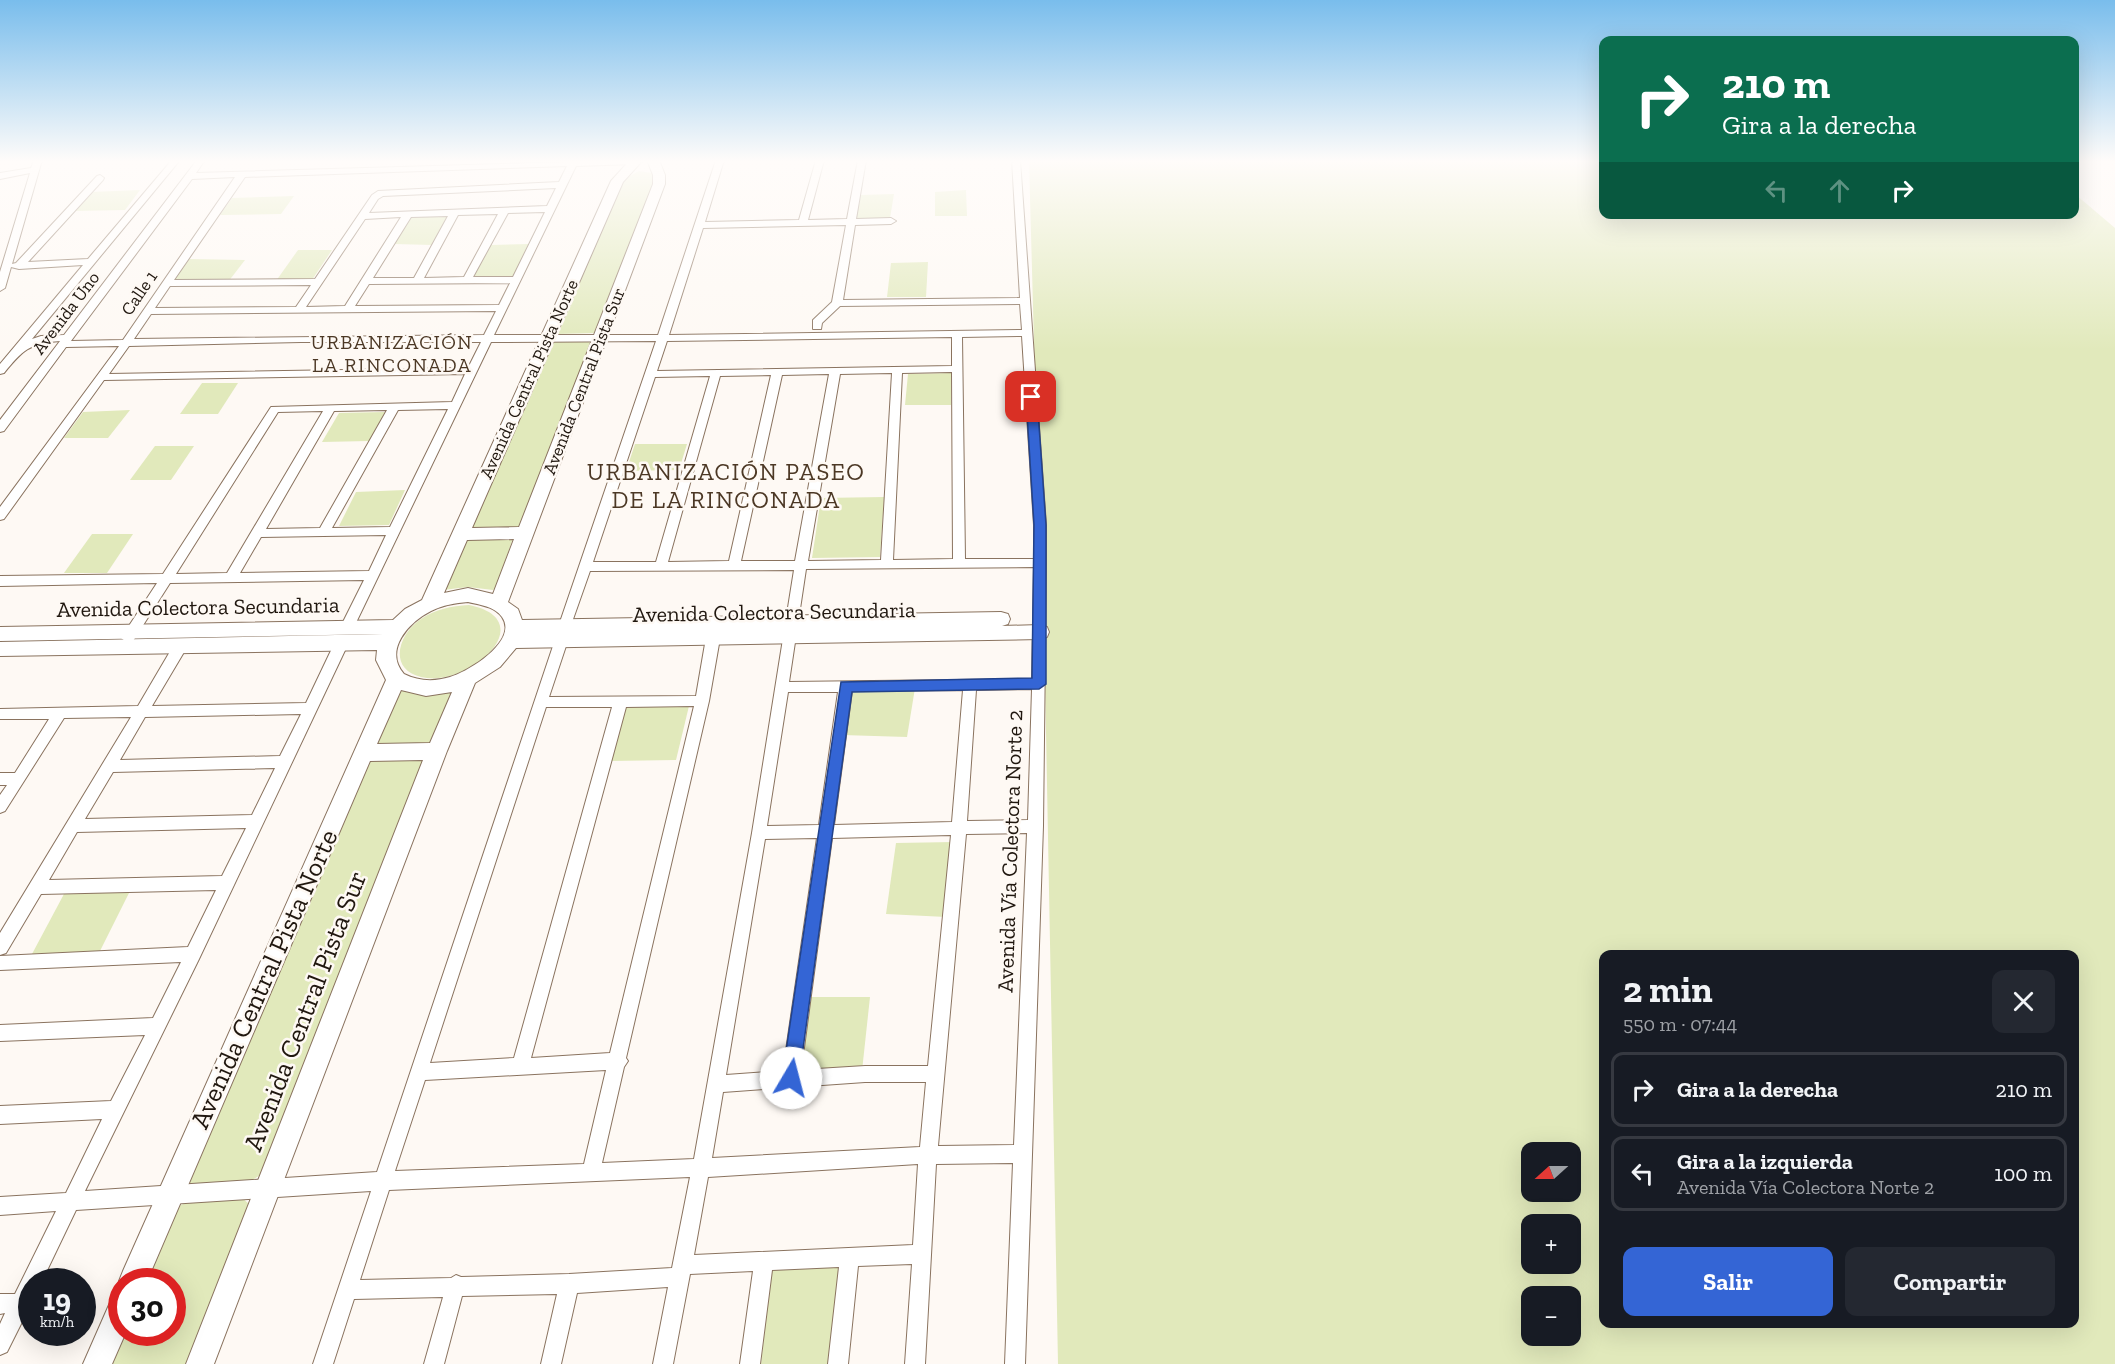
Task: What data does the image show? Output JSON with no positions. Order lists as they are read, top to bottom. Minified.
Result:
{"streets":{"street":["Calle 1","Avenida Uno","Avenida Central Pista Norte","Avenida Central Pista Sur","Avenida Colectora Secundaria","Avenida Vía Colectora Norte 2"]},"crossings":[["Avenida Central Pista Norte","Avenida Central Pista Sur"],["Avenida Central Pista Norte","Avenida Colectora Secundaria"],["Avenida Central Pista Sur","Avenida Colectora Secundaria"],["Avenida Colectora Secundaria","Avenida Vía Colectora Norte 2"]],"districts":["URBANIZACIÓN LA RINCONADA","URBANIZACIÓN PASEO DE LA RINCONADA"],"north":"left","page":{"turn":["210 m","Gira a la derecha"],"heading":["2 min","550 m · 07:44"],"list":[{"name":"Gira a la derecha","value":"210 m"},{"name":"Gira a la izquierda","note":"Avenida Vía Colectora Norte 2","value":"100 m"}],"map_buttons":["+","−"],"buttons":["Salir","Compartir"],"speed":"19 km/h","limit":"30"}}
